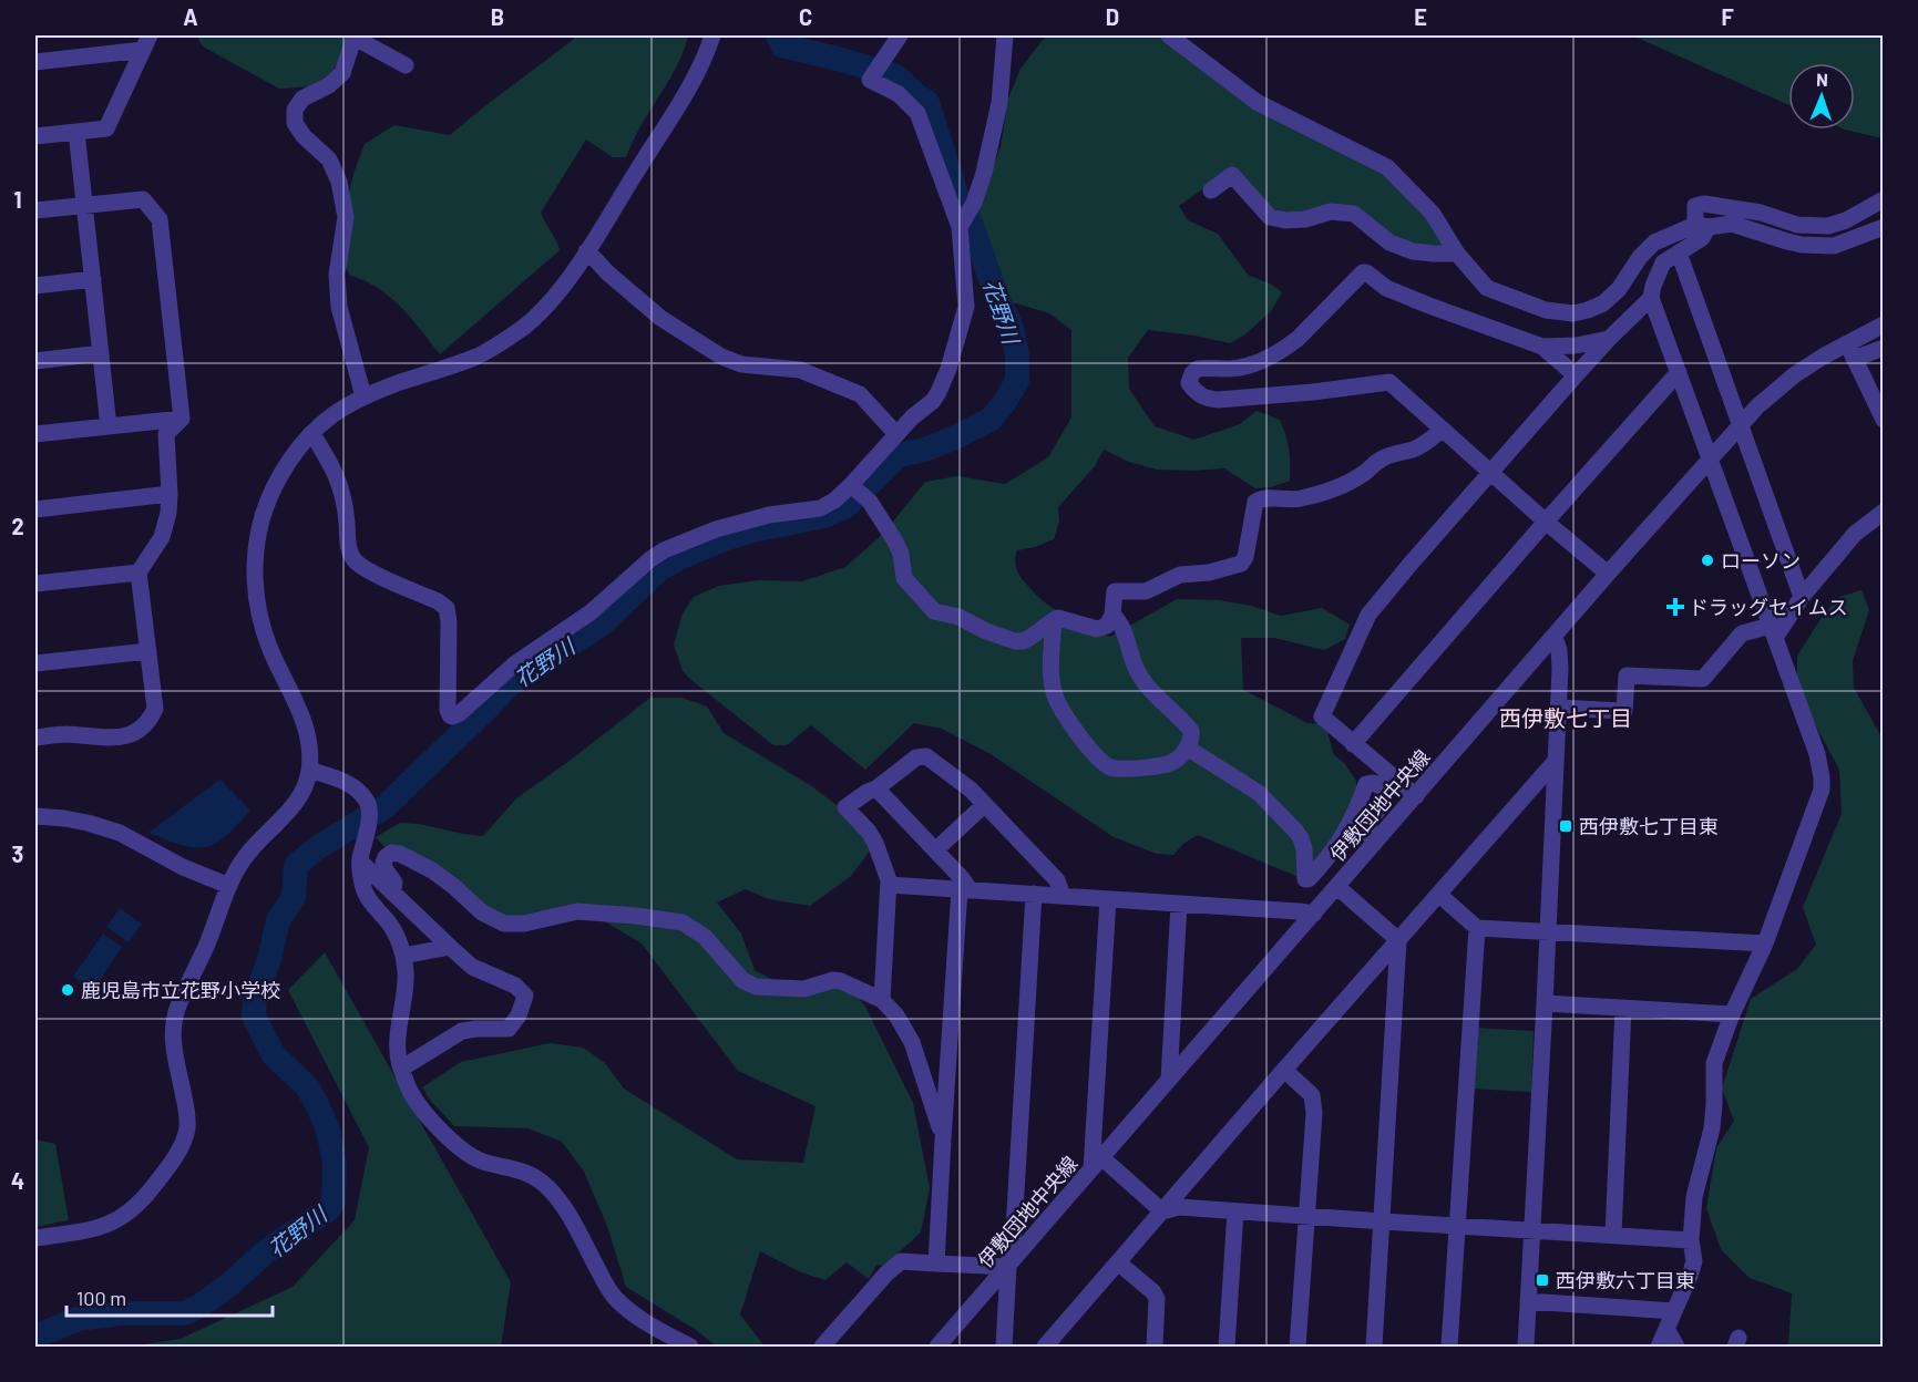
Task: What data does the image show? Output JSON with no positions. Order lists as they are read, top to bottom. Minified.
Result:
{"streets":{"street":["伊敷団地中央線"]},"districts":["西伊敷七丁目"],"water":["花野川"],"places":{"other":["ローソン","鹿児島市立花野小学校"],"health":["ドラッグセイムス"],"transit":["西伊敷七丁目東","西伊敷六丁目東"]},"scale_bar":"100 m","north":"top","grid":{"columns":["A","B","C","D","E","F"],"rows":["1","2","3","4"]}}
